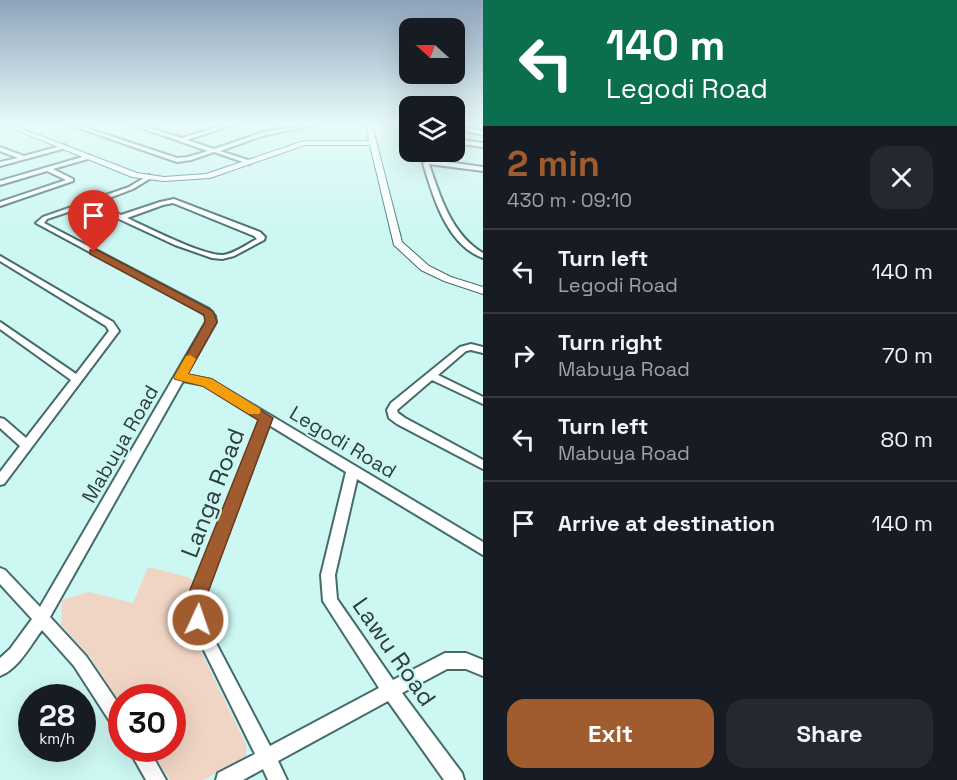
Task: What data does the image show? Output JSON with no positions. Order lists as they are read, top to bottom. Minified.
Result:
{"streets":{"street":["Legodi Road","Mabuya Road","Langa Road","Lawu Road"]},"crossings":[["Legodi Road","Mabuya Road"],["Legodi Road","Langa Road"],["Legodi Road","Lawu Road"]],"north":"left","page":{"turn":["140 m","Legodi Road"],"heading":["2 min","430 m · 09:10"],"list":[{"name":"Turn left","note":"Legodi Road","value":"140 m"},{"name":"Turn right","note":"Mabuya Road","value":"70 m"},{"name":"Turn left","note":"Mabuya Road","value":"80 m"},{"name":"Arrive at destination","value":"140 m"}],"speed":"28 km/h","limit":"30","buttons":["Exit","Share"]}}
